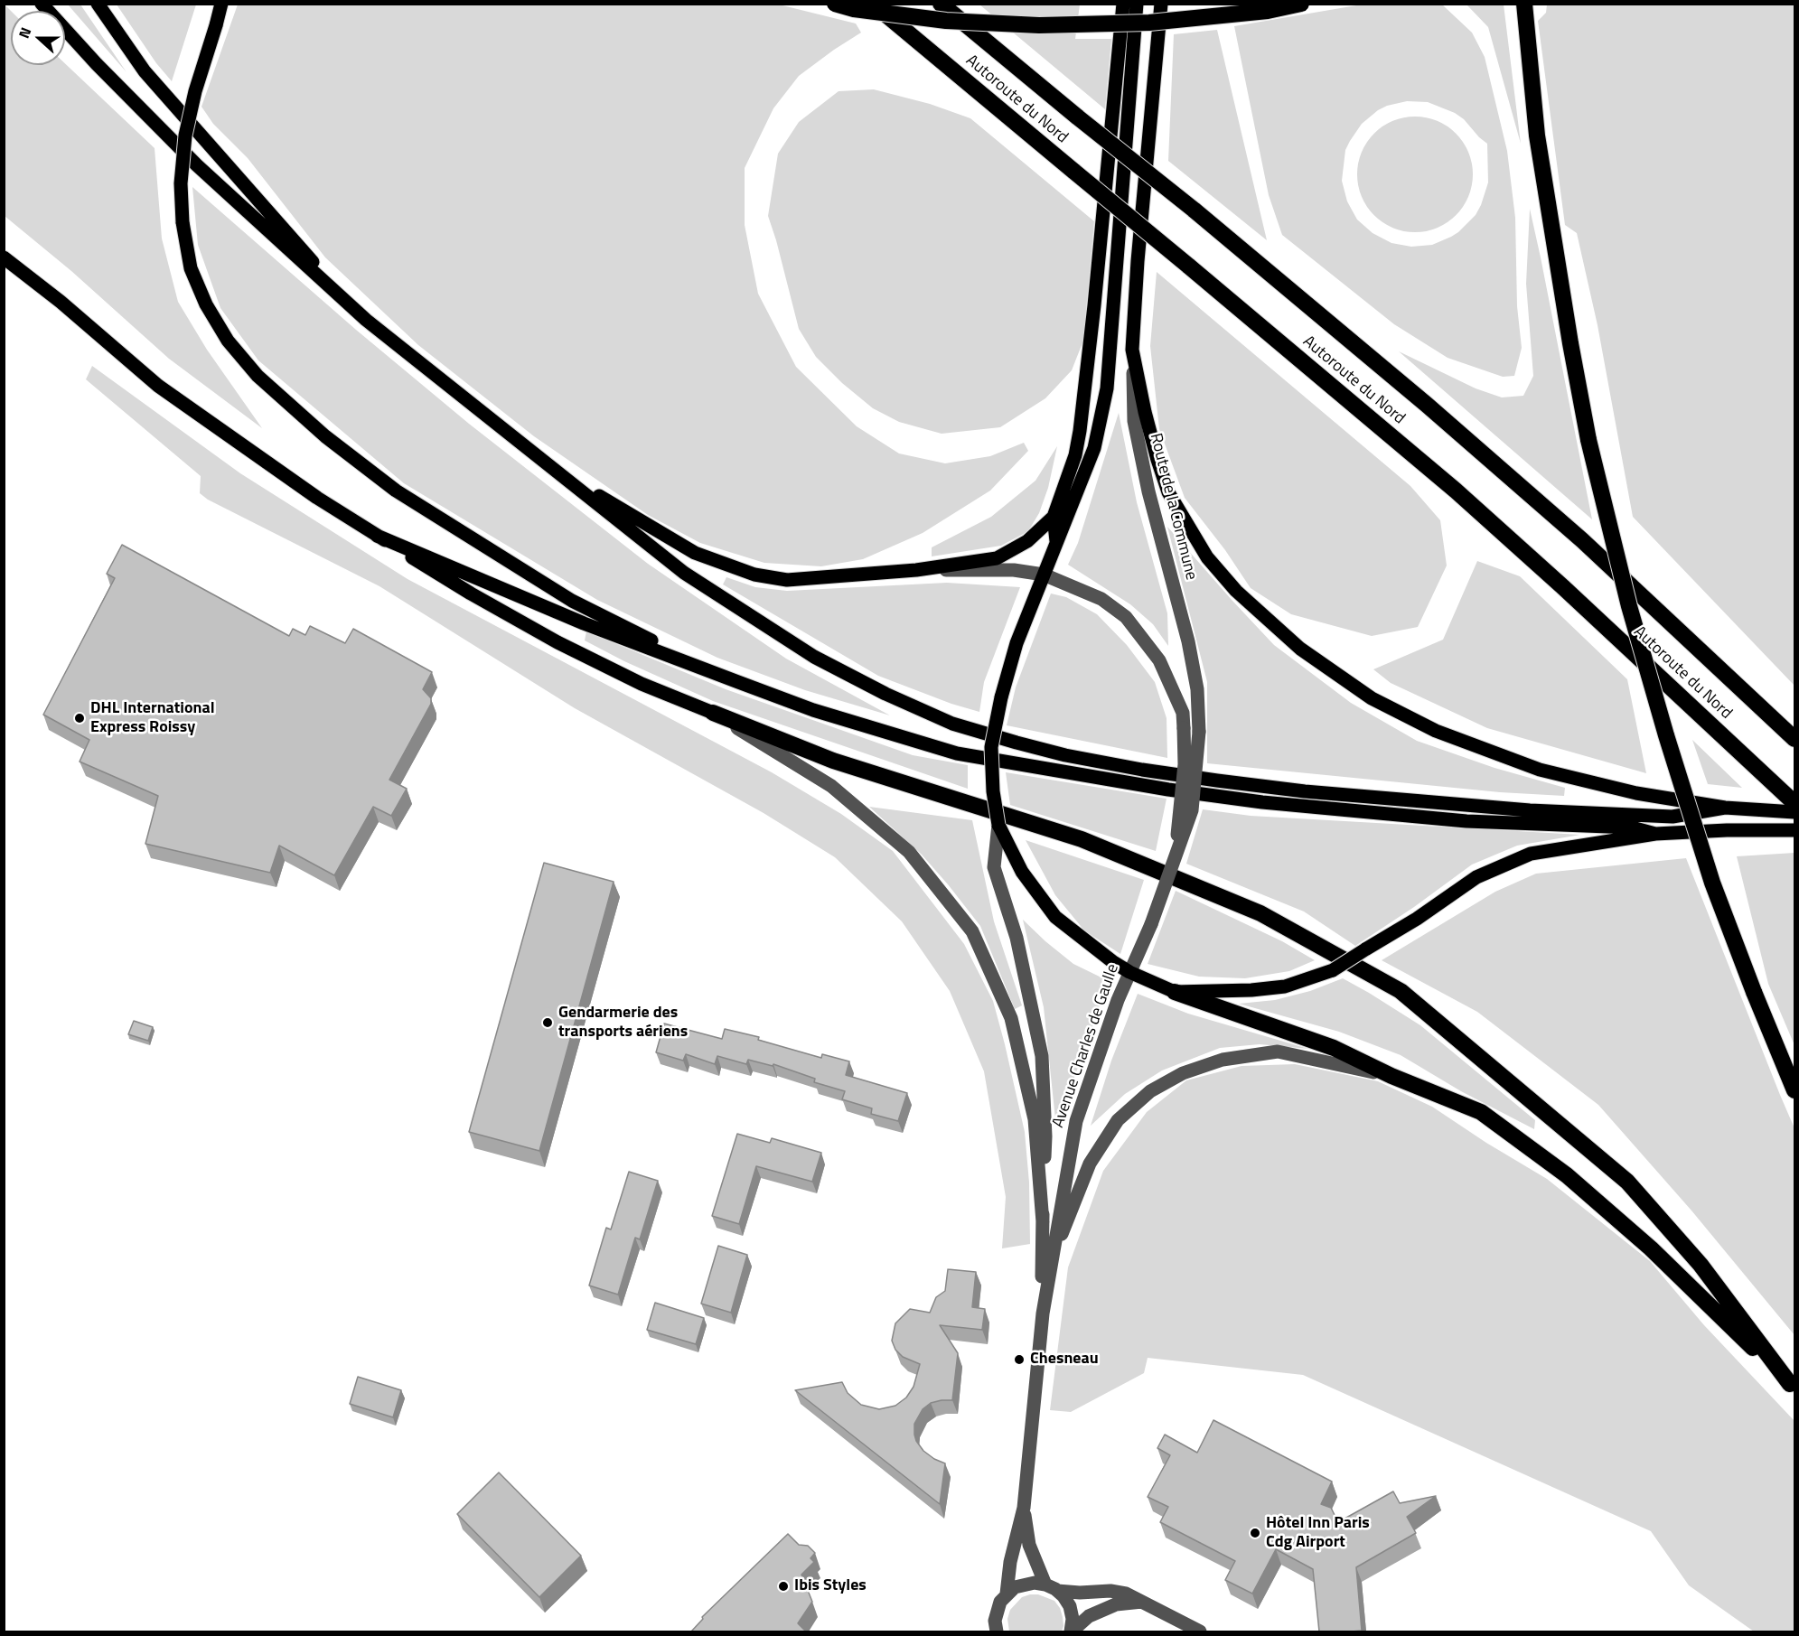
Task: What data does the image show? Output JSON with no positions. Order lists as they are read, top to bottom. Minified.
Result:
{"streets":{"highway":["Autoroute du Nord"],"main road":["Route de la Commune"],"street":["Avenue Charles de Gaulle"]},"crossings":[["Route de la Commune","Avenue Charles de Gaulle"]],"places":["DHL International Express Roissy","Gendarmerie des transports aériens","Chesneau","Hôtel Inn Paris Cdg Airport","Ibis Styles"],"north":"left"}
